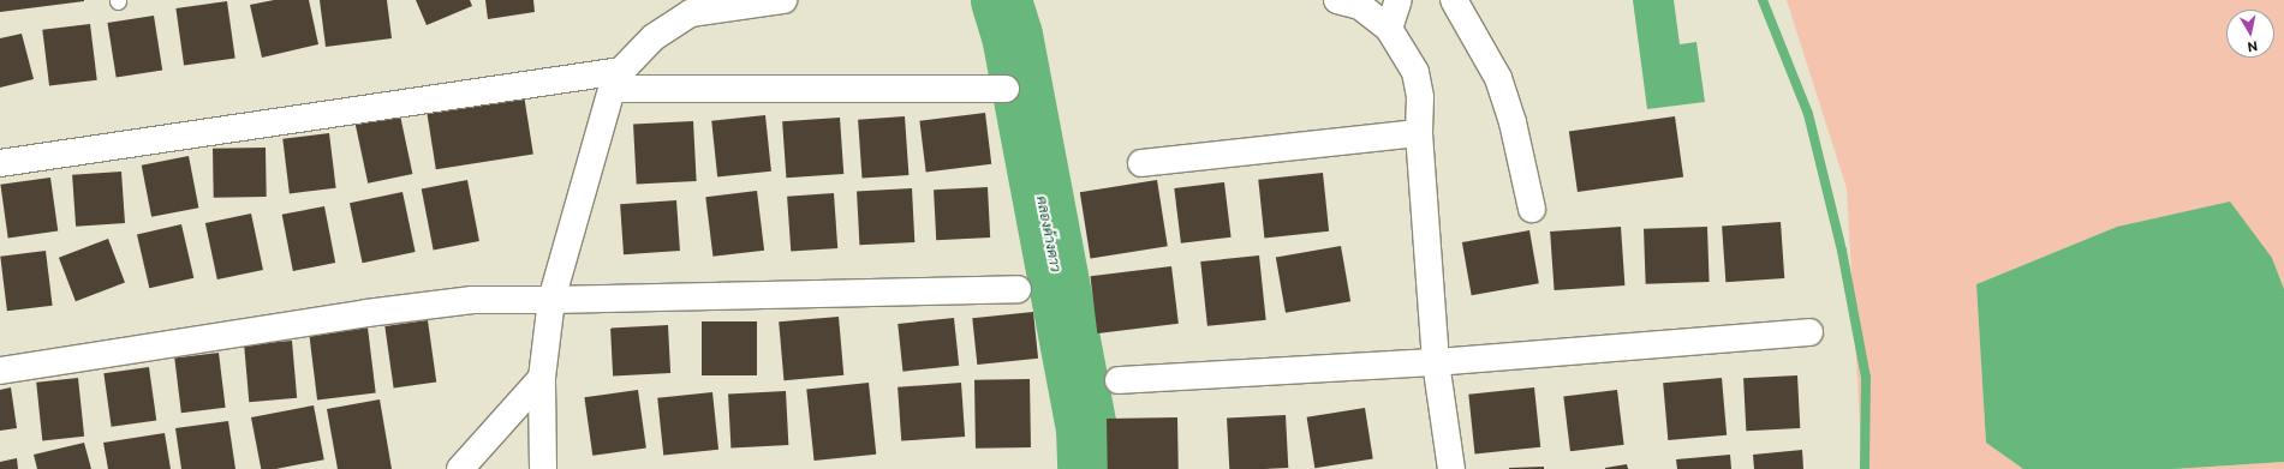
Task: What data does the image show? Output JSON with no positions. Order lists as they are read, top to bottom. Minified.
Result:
{"water":["คลองค้างคาว"],"north":"bottom"}
